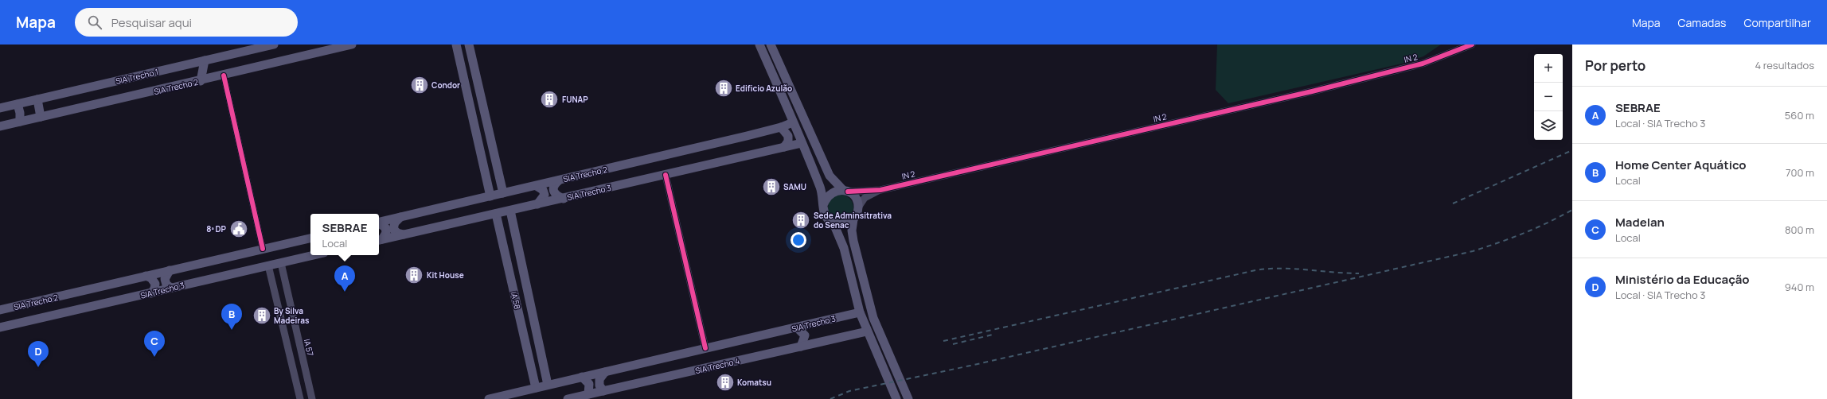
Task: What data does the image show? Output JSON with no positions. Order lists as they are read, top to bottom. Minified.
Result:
{"streets":{"main road":["SIA Trecho 1","SIA Trecho 2","SIA Trecho 3","IA 58","SIA Trecho 4"],"street":["IN 2","IA 57"]},"crossings":[["SIA Trecho 3","IA 58"],["SIA Trecho 3","IA 57"]],"places":{"building":["Condor","Edificio Azulão","FUNAP","SAMU","Sede Adminsitrativa do Senac","Kit House","By Silva Madeiras","Komatsu"],"public building":["8ª DP"]},"page":{"header":"Mapa","search":"Pesquisar aqui","nav":["Mapa","Camadas","Compartilhar"],"heading":["Por perto","4 resultados"],"map_buttons":["+","−"],"list":[{"mark":"A","name":"SEBRAE","note":"Local · SIA Trecho 3","value":"560 m"},{"mark":"B","name":"Home Center Aquático","note":"Local","value":"700 m"},{"mark":"C","name":"Madelan","note":"Local","value":"800 m"},{"mark":"D","name":"Ministério da Educação","note":"Local · SIA Trecho 3","value":"940 m"}],"popup":["SEBRAE","Local"],"pins":["A","B","C","D"]}}
